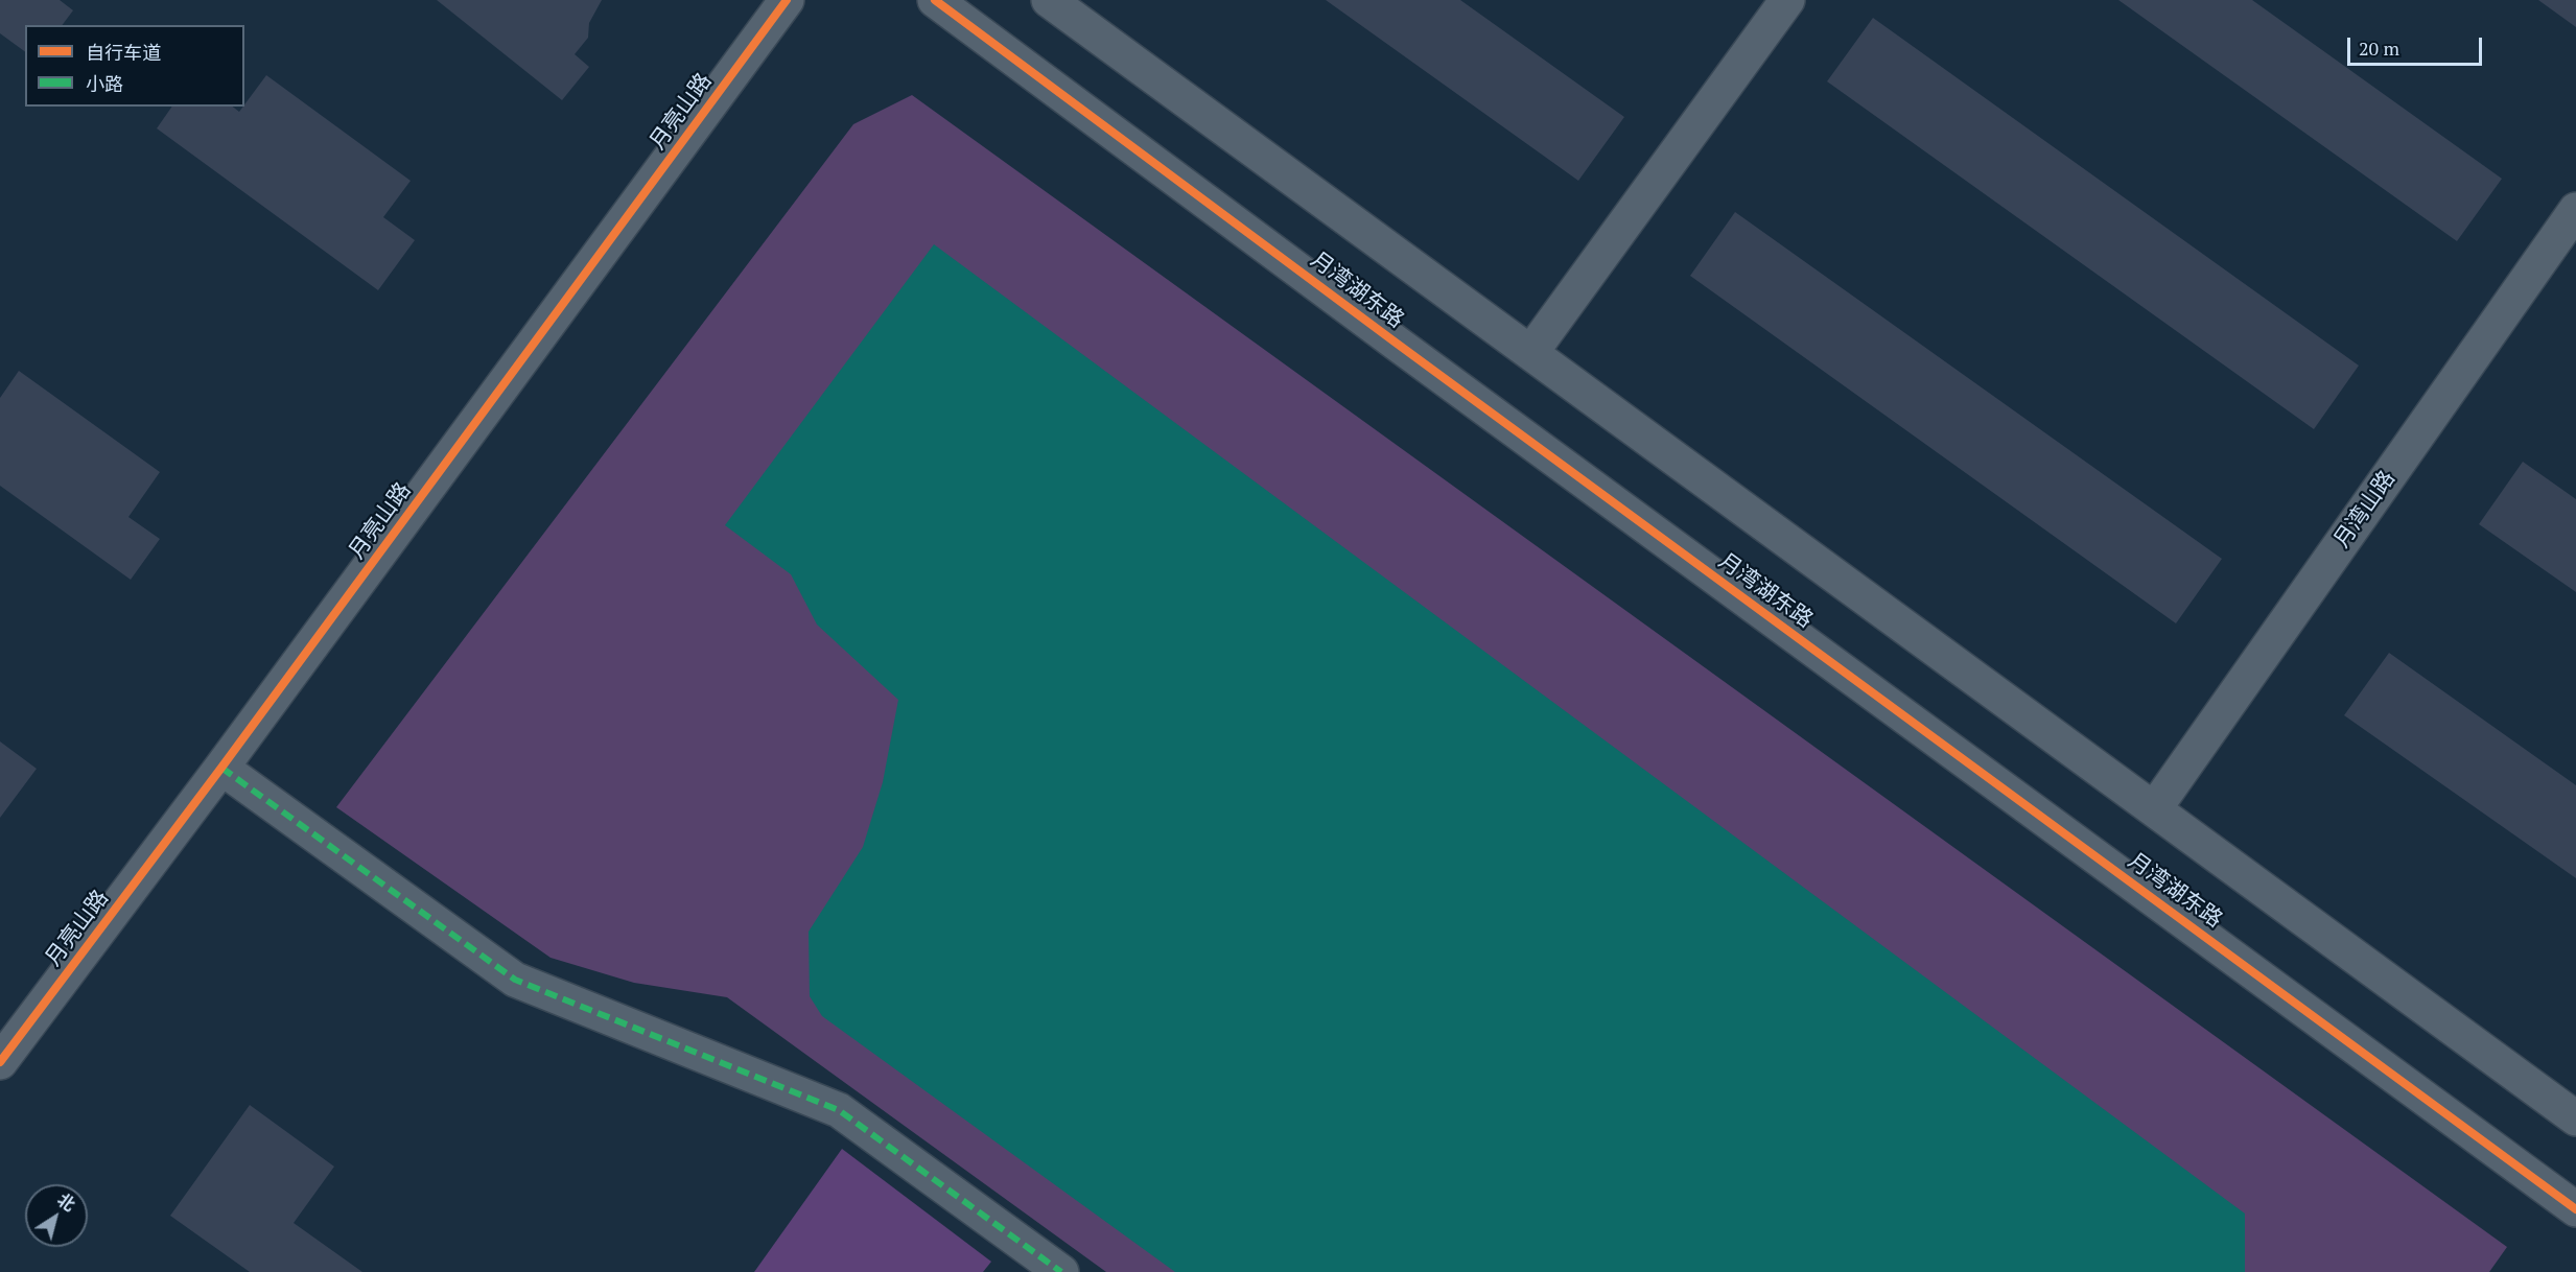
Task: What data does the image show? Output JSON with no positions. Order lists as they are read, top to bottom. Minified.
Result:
{"streets":{"street":["月亮山路","月湾湖东路","月湾山路"]},"legend":["自行车道","小路"],"scale_bar":"20 m","north":"top right"}
